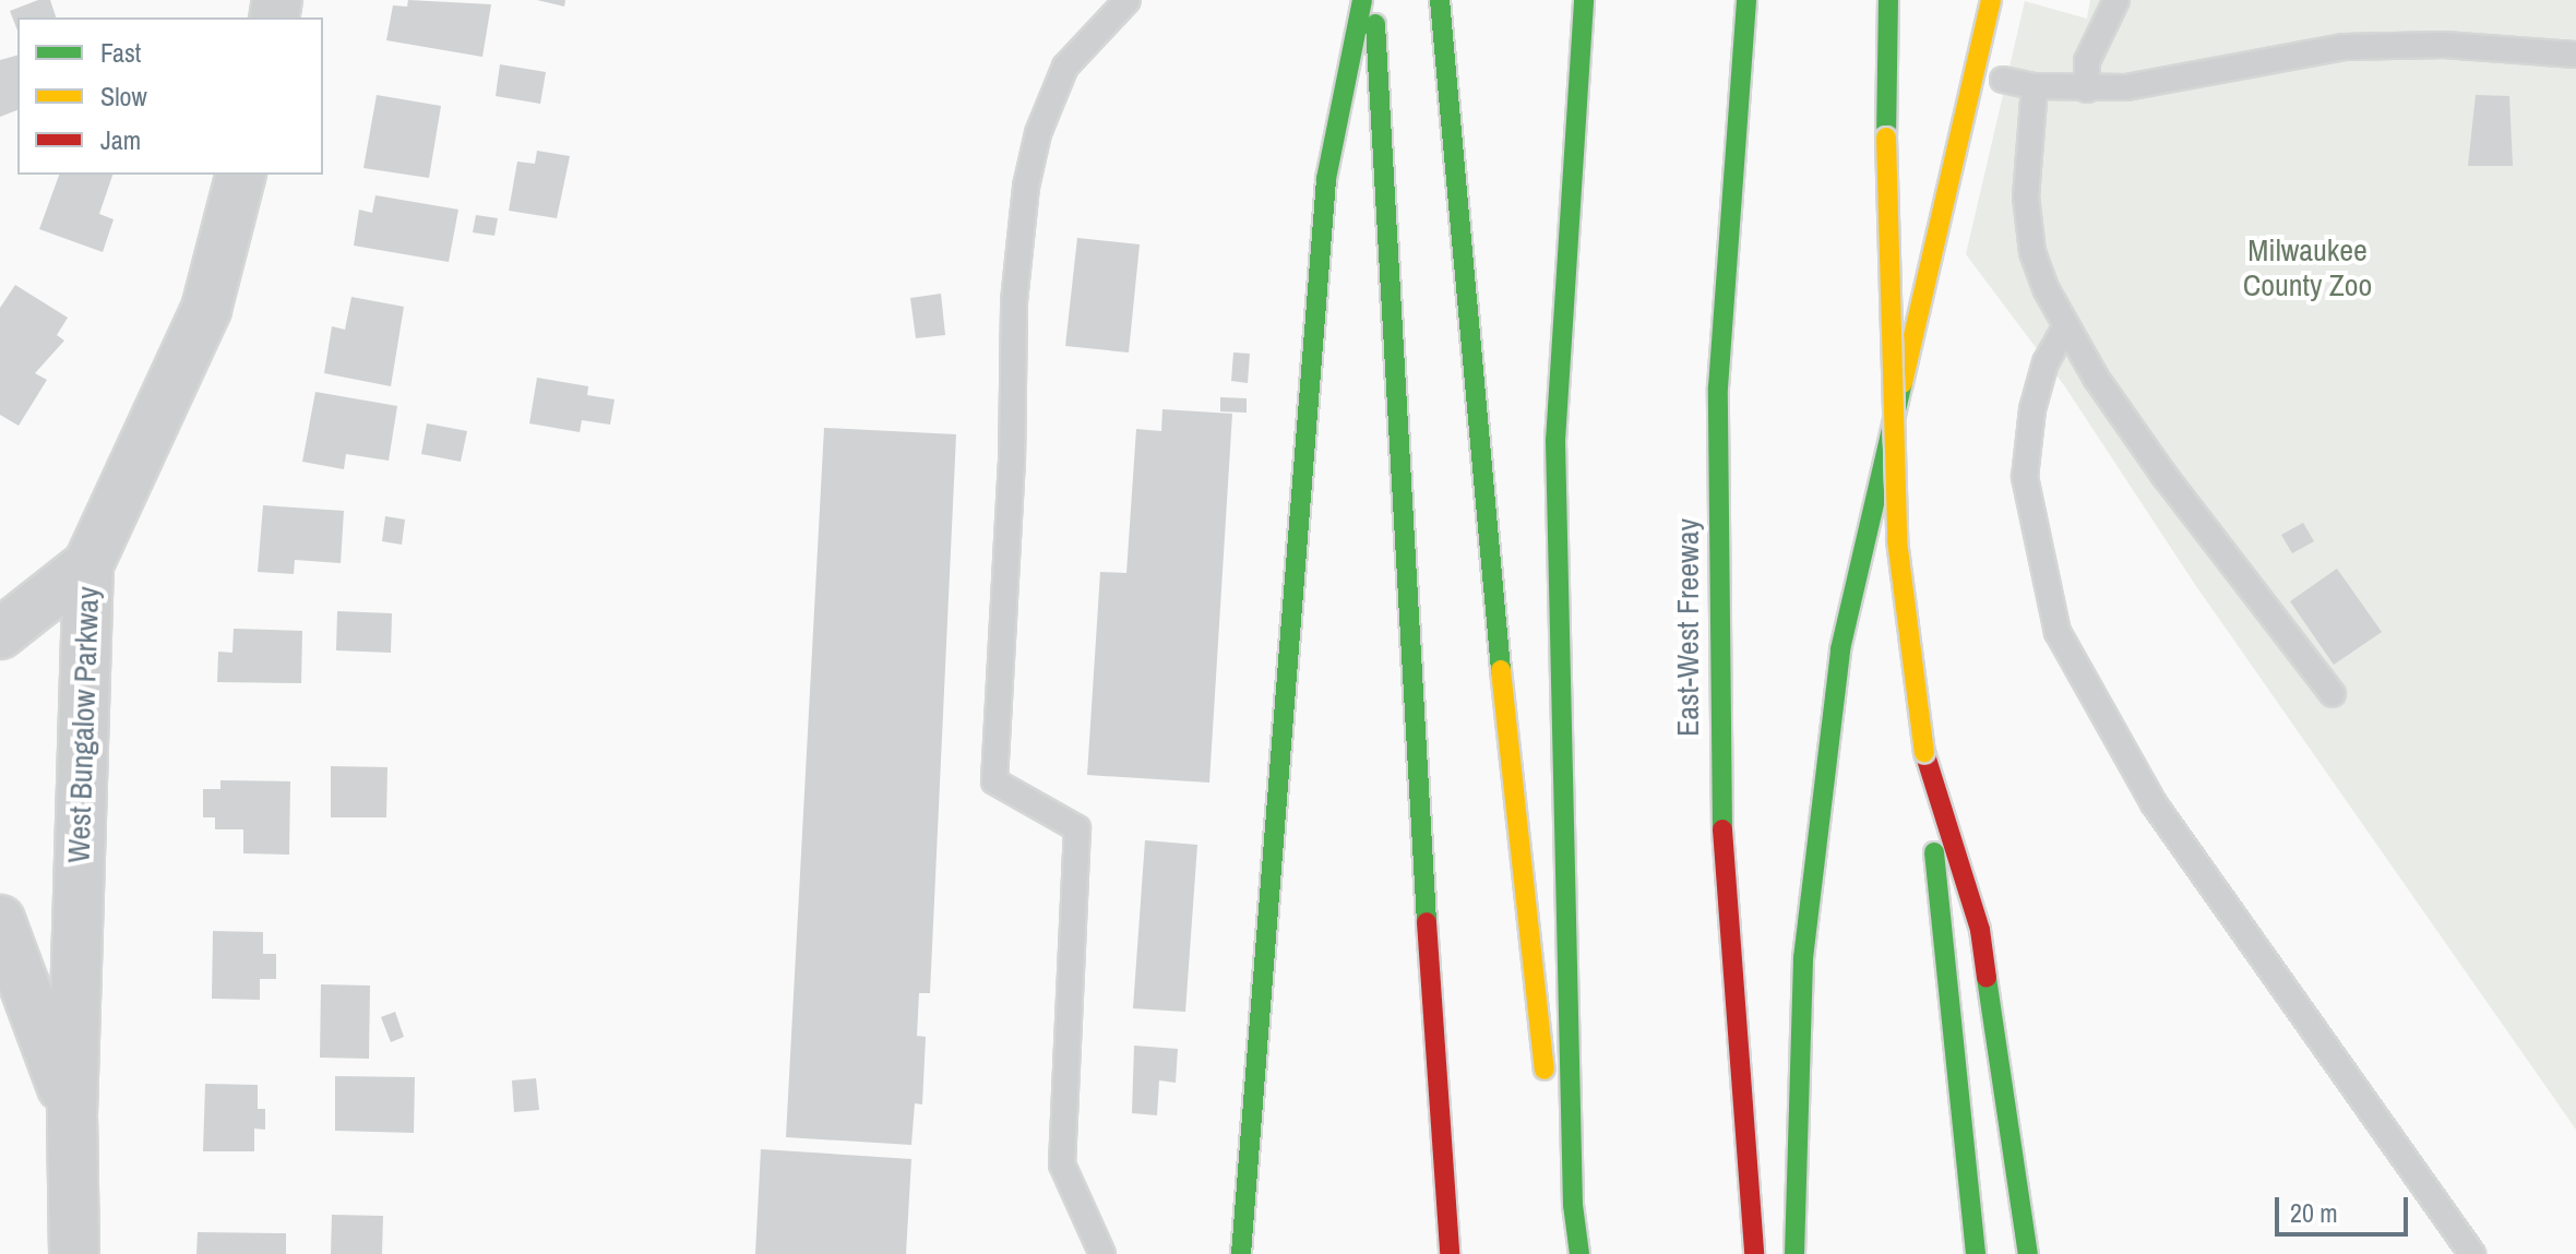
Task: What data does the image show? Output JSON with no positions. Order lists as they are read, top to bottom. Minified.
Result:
{"streets":{"highway":["East-West Freeway"],"street":["West Bungalow Parkway"]},"parks":["Milwaukee County Zoo"],"legend":["Fast","Slow","Jam"],"scale_bar":"20 m"}
